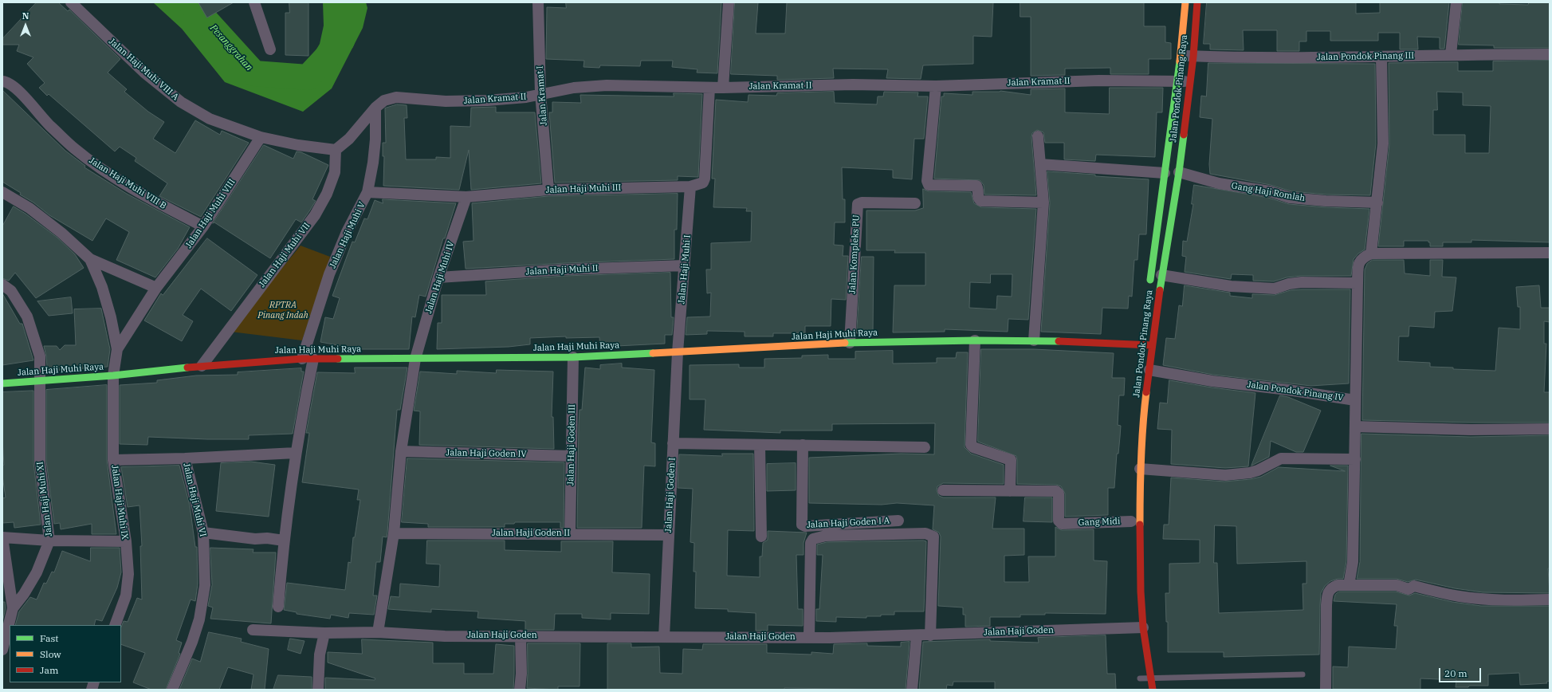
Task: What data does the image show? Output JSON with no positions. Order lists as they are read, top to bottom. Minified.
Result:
{"streets":{"street":["Jalan Pondok Pinang III","Jalan Haji Muhi VIII A","Jalan Kramat II","Jalan Pondok Pinang Raya","Jalan Kramat I","Jalan Haji Muhi VIII B","Jalan Haji Muhi III","Gang Haji Romlah","Jalan Haji Muhi VIII","Jalan Haji Muhi V","Jalan Kompleks PU","Jalan Haji Muhi VII","Jalan Haji Muhi I","Jalan Haji Muhi II","Jalan Haji Muhi IV","Jalan Haji Muhi Raya","Jalan Pondok Pinang IV","Jalan Haji Goden III","Jalan Haji Goden IV","Jalan Haji Goden I","Jalan Haji Muhi XI","Jalan Haji Muhi VI","Jalan Haji Muhi IX","Gang Midi","Jalan Haji Goden I A","Jalan Haji Goden II","Jalan Haji Goden"]},"crossings":[["Jalan Pondok Pinang III","Jalan Pondok Pinang Raya"],["Jalan Haji Muhi VIII A","Jalan Haji Muhi VIII"],["Jalan Haji Muhi VIII A","Jalan Haji Muhi VII"],["Jalan Kramat II","Jalan Pondok Pinang Raya"],["Jalan Kramat II","Jalan Kramat I"],["Jalan Kramat II","Jalan Haji Muhi III"],["Jalan Kramat II","Jalan Haji Muhi V"],["Jalan Pondok Pinang Raya","Gang Haji Romlah"],["Jalan Pondok Pinang Raya","Jalan Haji Muhi Raya"],["Jalan Pondok Pinang Raya","Jalan Pondok Pinang IV"],["Jalan Pondok Pinang Raya","Jalan Haji Goden"],["Jalan Kramat I","Jalan Haji Muhi III"],["Jalan Haji Muhi VIII B","Jalan Haji Muhi VIII"],["Jalan Haji Muhi III","Jalan Haji Muhi V"],["Jalan Haji Muhi III","Jalan Haji Muhi I"],["Jalan Haji Muhi III","Jalan Haji Muhi IV"],["Jalan Haji Muhi VIII","Jalan Haji Muhi Raya"],["Jalan Haji Muhi VIII","Jalan Haji Muhi IX"],["Jalan Haji Muhi V","Jalan Haji Muhi Raya"],["Jalan Kompleks PU","Jalan Haji Muhi Raya"],["Jalan Haji Muhi VII","Jalan Haji Muhi Raya"],["Jalan Haji Muhi I","Jalan Haji Muhi II"],["Jalan Haji Muhi I","Jalan Haji Muhi Raya"],["Jalan Haji Muhi I","Jalan Haji Goden I"],["Jalan Haji Muhi II","Jalan Haji Muhi IV"],["Jalan Haji Muhi IV","Jalan Haji Muhi Raya"],["Jalan Haji Muhi Raya","Jalan Haji Goden III"],["Jalan Haji Muhi Raya","Jalan Haji Goden I"],["Jalan Haji Muhi Raya","Jalan Haji Muhi XI"],["Jalan Haji Muhi Raya","Jalan Haji Muhi IX"],["Jalan Haji Goden III","Jalan Haji Goden IV"],["Jalan Haji Goden III","Jalan Haji Goden II"],["Jalan Haji Goden I","Jalan Haji Goden II"],["Jalan Haji Goden I","Jalan Haji Goden"],["Jalan Haji Muhi XI","Jalan Haji Muhi IX"],["Jalan Haji Muhi VI","Jalan Haji Muhi IX"]],"water":["Pesanggrahan"],"parks":["RPTRA Pinang Indah"],"legend":["Fast","Slow","Jam"],"scale_bar":"20 m","north":"top"}
